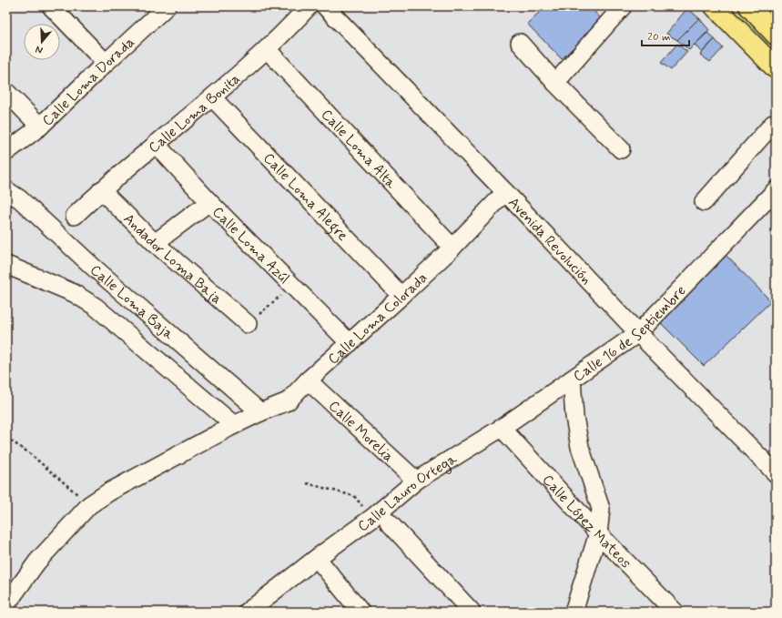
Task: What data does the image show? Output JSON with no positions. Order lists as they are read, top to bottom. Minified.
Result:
{"streets":{"street":["Calle Loma Dorada","Calle Loma Bonita","Calle Loma Alta","Calle Loma Alegre","Avenida Revolución","Calle Loma Azúl","Andador Loma Baja","Calle Loma Baja","Calle Loma Colorada","Calle 16 de Septiembre","Calle Morelia","Calle Lauro Ortega","Calle López Mateos"]},"crossings":[["Calle Loma Bonita","Calle Loma Alta"],["Calle Loma Bonita","Calle Loma Alegre"],["Calle Loma Bonita","Calle Loma Azúl"],["Calle Loma Bonita","Andador Loma Baja"],["Calle Loma Alta","Calle Loma Colorada"],["Calle Loma Alegre","Calle Loma Colorada"],["Avenida Revolución","Calle Loma Colorada"],["Avenida Revolución","Calle 16 de Septiembre"],["Calle Loma Azúl","Calle Loma Colorada"],["Calle Loma Baja","Calle Loma Colorada"],["Calle Loma Colorada","Calle Morelia"],["Calle 16 de Septiembre","Calle Lauro Ortega"],["Calle 16 de Septiembre","Calle López Mateos"],["Calle Morelia","Calle Lauro Ortega"],["Calle Lauro Ortega","Calle López Mateos"]],"scale_bar":"20 m","north":"bottom"}
